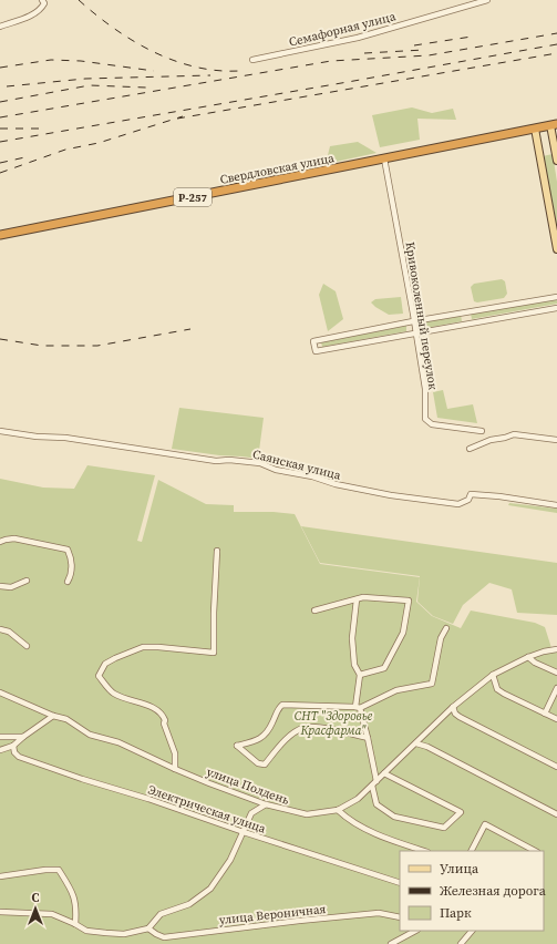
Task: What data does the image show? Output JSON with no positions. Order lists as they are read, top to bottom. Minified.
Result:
{"streets":{"highway":["Свердловская улица","Р-257"],"street":["Семафорная улица","Кривоколенный переулок","Саянская улица","улица Полдень","Электрическая улица","улица Вероничная"]},"crossings":[["Свердловская улица","Кривоколенный переулок"]],"parks":["СНТ \"Здоровье Красфарма\""],"legend":["Улица","Железная дорога","Парк"],"north":"top"}
